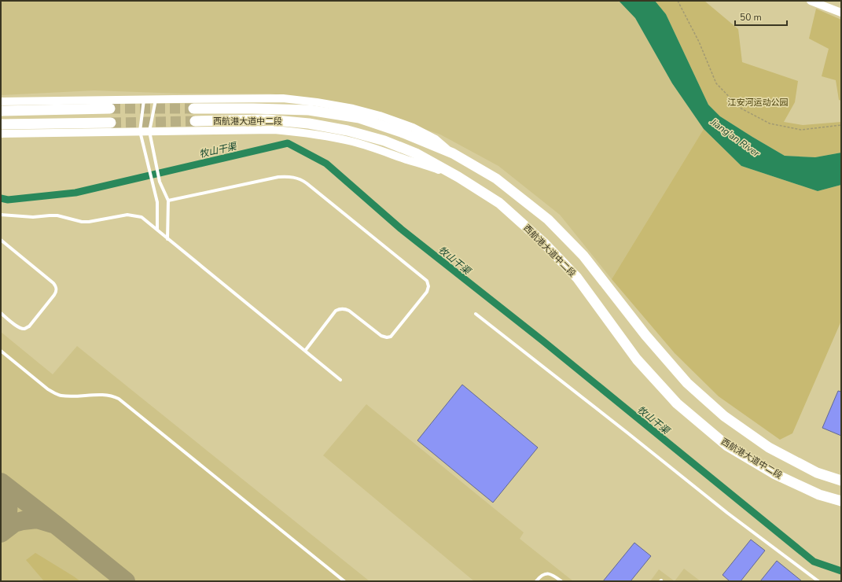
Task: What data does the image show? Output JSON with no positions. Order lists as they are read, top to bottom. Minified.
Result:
{"streets":{"main road":["西航港大道中二段"]},"water":["Jiang'an River","牧山干渠"],"parks":["江安河运动公园"],"scale_bar":"50 m"}
